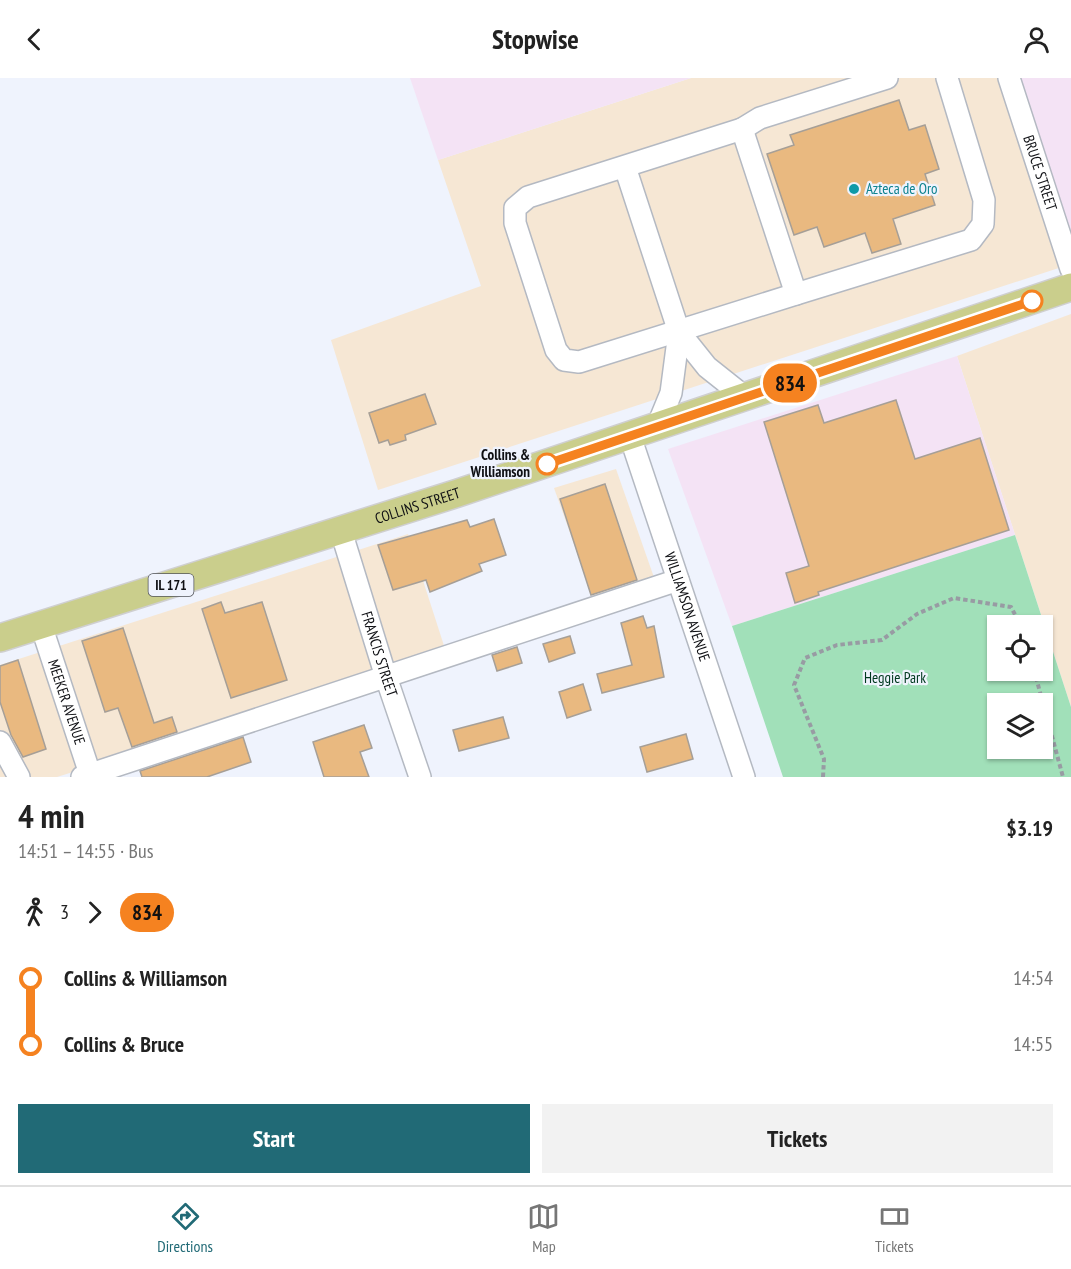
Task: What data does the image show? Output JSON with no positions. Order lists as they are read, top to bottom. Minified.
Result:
{"streets":{"main road":["COLLINS STREET","IL 171"],"street":["BRUCE STREET","WILLIAMSON AVENUE","FRANCIS STREET","MEEKER AVENUE"]},"crossings":[["COLLINS STREET","WILLIAMSON AVENUE"],["COLLINS STREET","FRANCIS STREET"],["COLLINS STREET","MEEKER AVENUE"]],"parks":["Heggie Park"],"places":["Azteca de Oro","Collins & Williamson"],"lines":["bus line 834"],"page":{"header":"Stopwise","on_map":"834","heading":["4 min","14:51 – 14:55 · Bus","$3.19"],"legs":["3","834"],"list":[{"name":"Collins & Williamson","value":"14:54"},{"name":"Collins & Bruce","value":"14:55"}],"buttons":["Start","Tickets"],"tabs":["Directions","Map","Tickets"]}}
